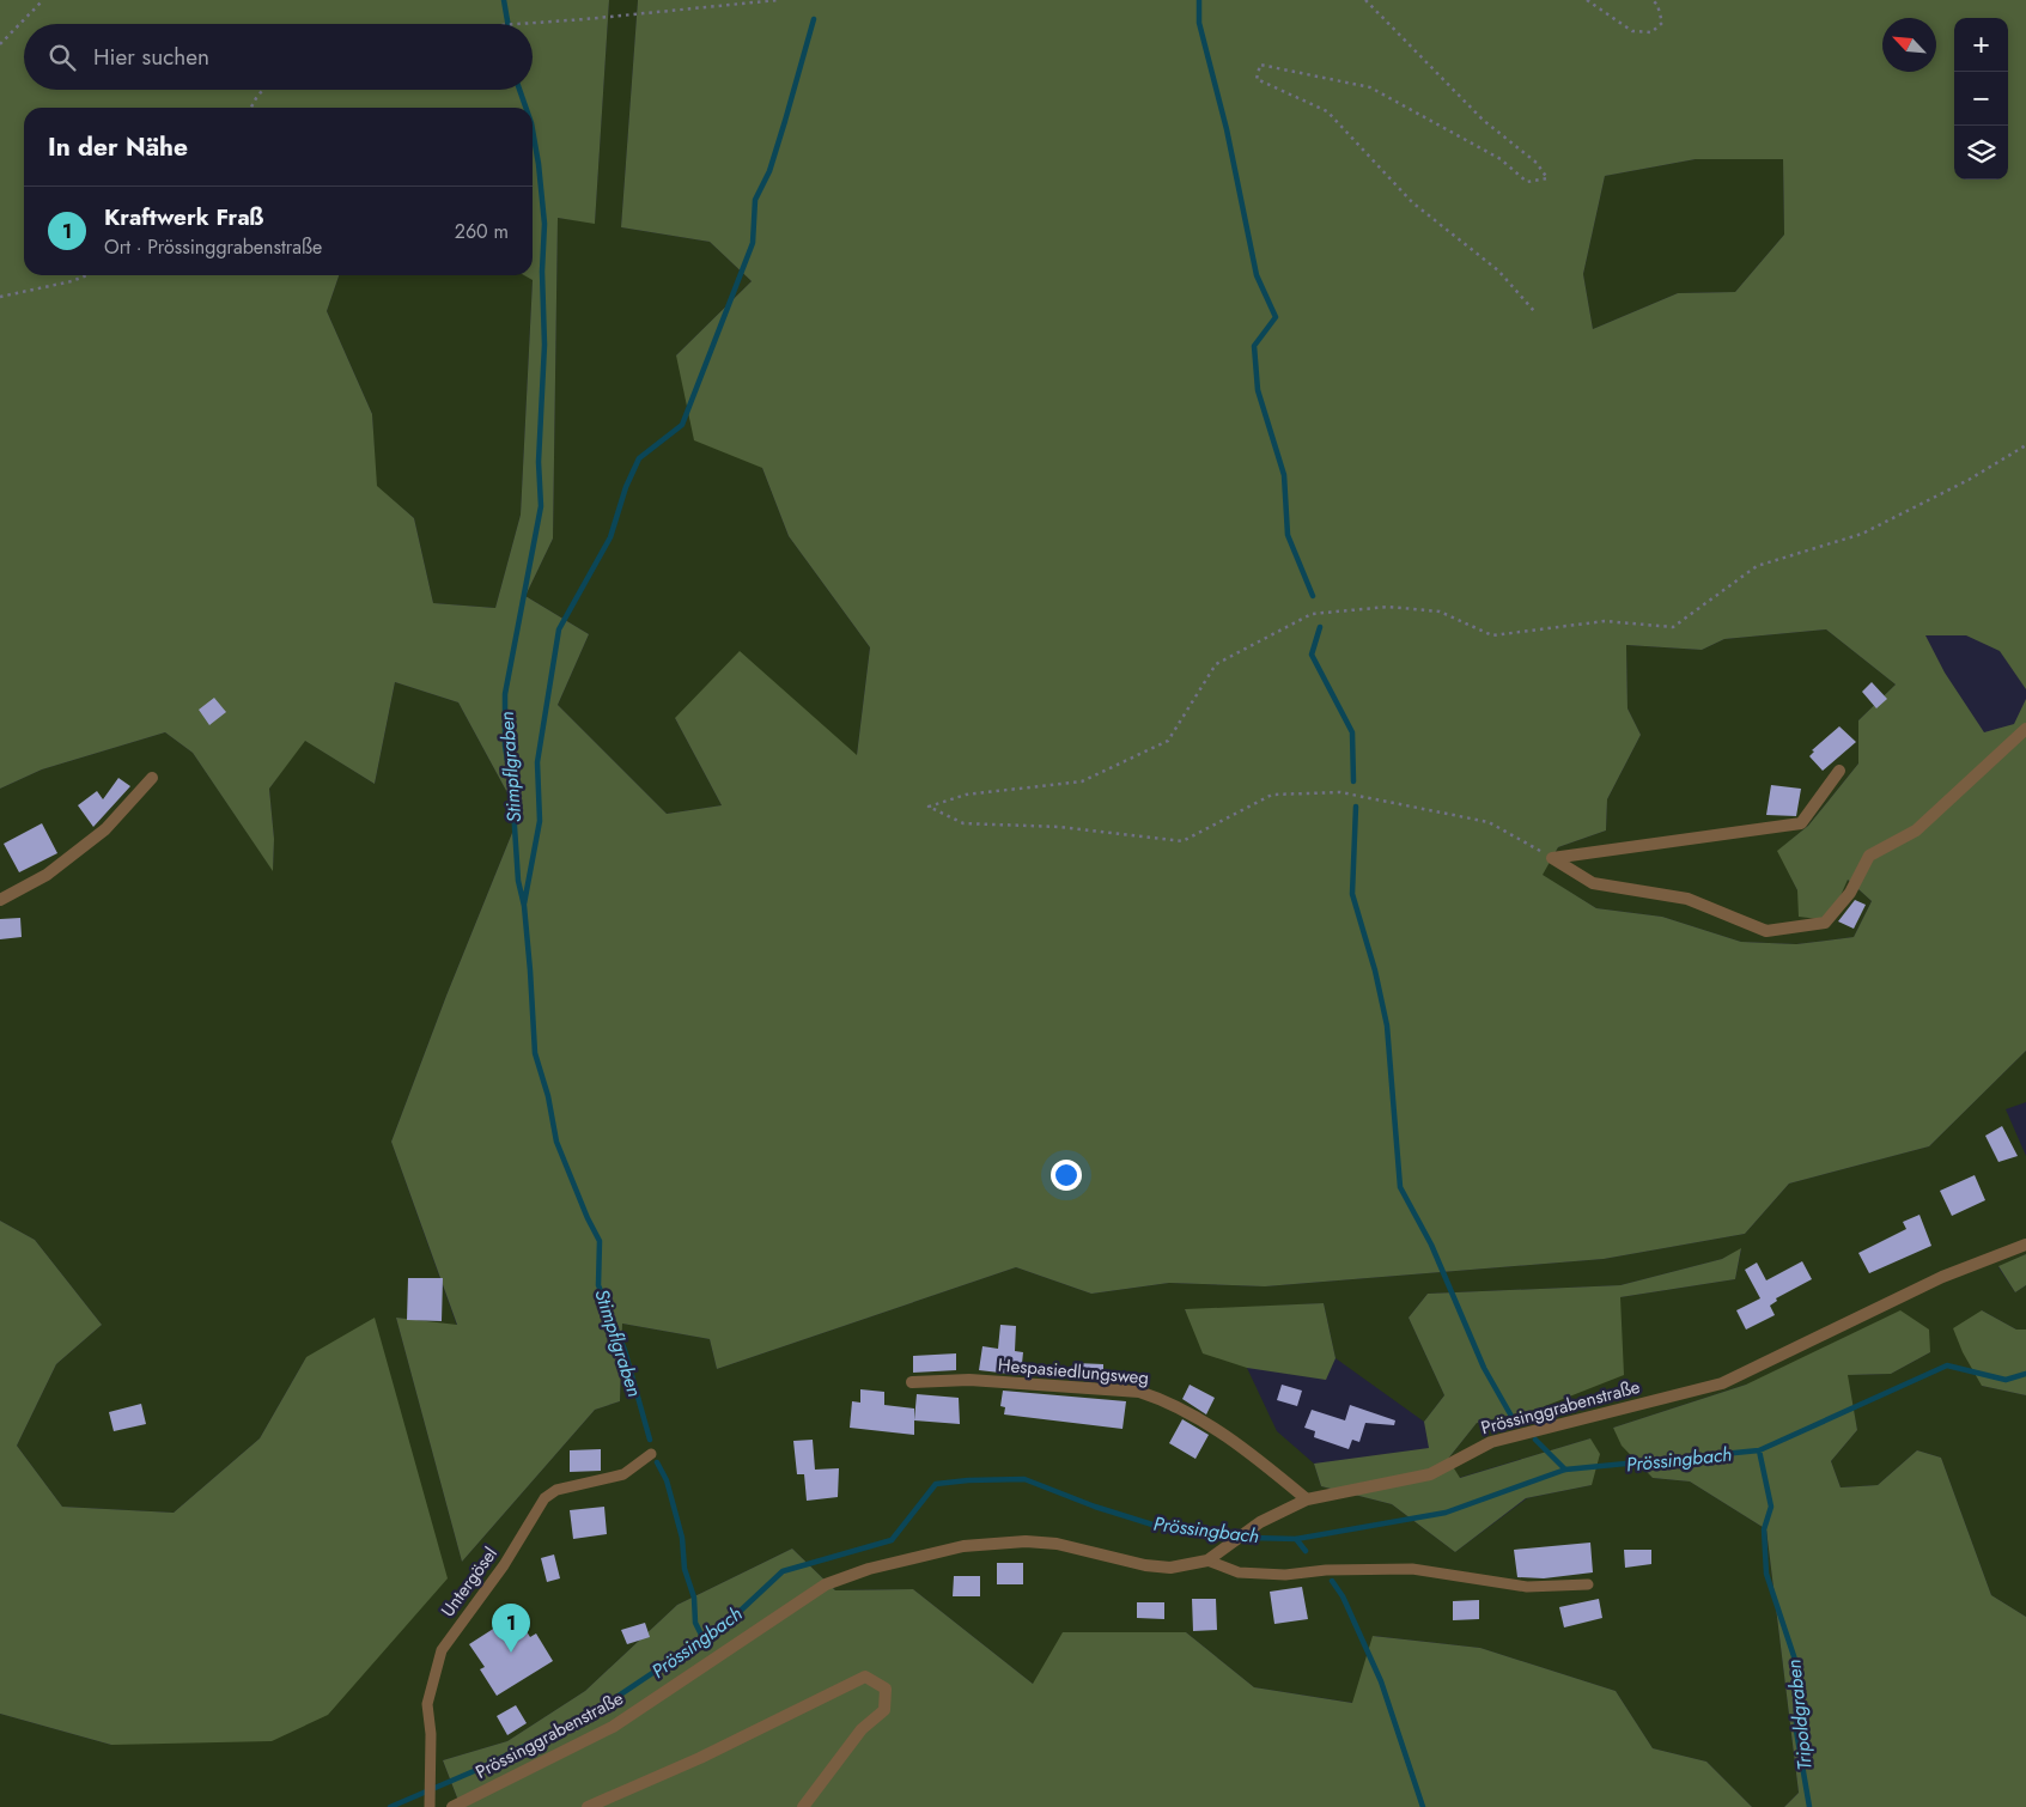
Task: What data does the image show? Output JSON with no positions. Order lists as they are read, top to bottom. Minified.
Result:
{"streets":{"street":["Hespasiedlungsweg","Prössinggrabenstraße"],"lane":["Untergösel"]},"crossings":[["Hespasiedlungsweg","Prössinggrabenstraße"]],"water":["Stimpflgraben","Prössingbach","Tripoldgraben"],"north":"top left","page":{"map_buttons":["+","−"],"search":"Hier suchen","heading":"In der Nähe","list":[{"mark":"1","name":"Kraftwerk Fraß","note":"Ort · Prössinggrabenstraße","value":"260 m"}],"pins":"1"}}
